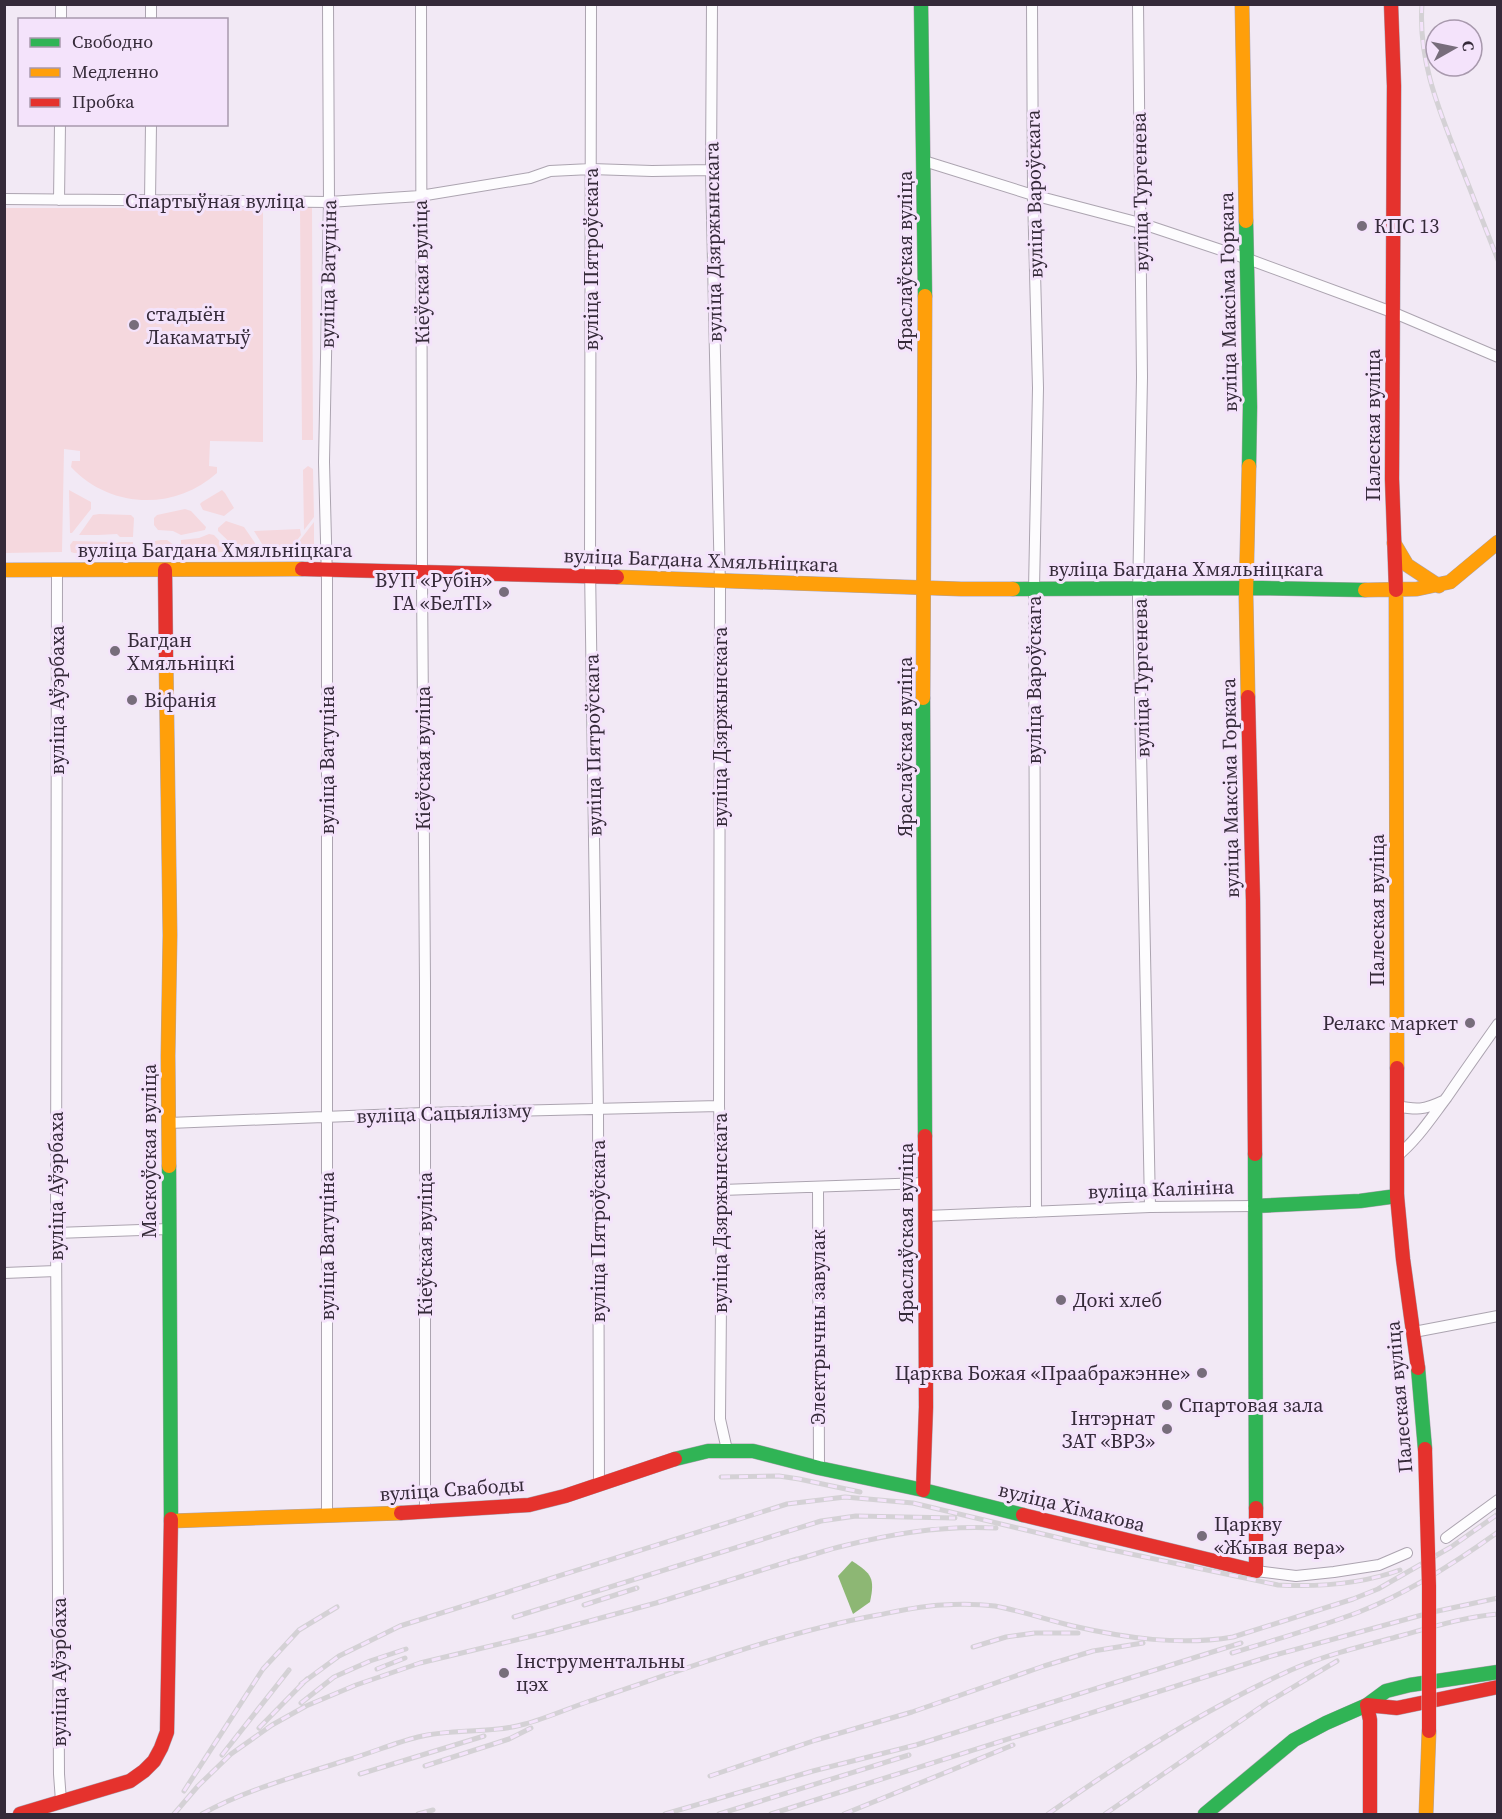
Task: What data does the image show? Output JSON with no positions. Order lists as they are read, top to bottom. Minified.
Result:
{"streets":{"street":["вуліца Тургенева","вуліца Вароўскага","Спартыўная вуліца","вуліца Дзяржынскага","вуліца Пятроўскага","Яраслаўская вуліца","Кіеўская вуліца","вуліца Ватуціна","вуліца Максіма Горкага","Палеская вуліца","вуліца Багдана Хмяльніцкага","вуліца Аўэрбаха","вуліца Сацыялізму","Маскоўская вуліца","вуліца Калініна","Электрычны завулак","вуліца Свабоды","вуліца Хімакова"]},"crossings":[["вуліца Тургенева","вуліца Багдана Хмяльніцкага"],["вуліца Тургенева","вуліца Калініна"],["вуліца Вароўскага","вуліца Багдана Хмяльніцкага"],["вуліца Вароўскага","вуліца Калініна"],["Спартыўная вуліца","вуліца Дзяржынскага"],["Спартыўная вуліца","вуліца Пятроўскага"],["Спартыўная вуліца","Кіеўская вуліца"],["Спартыўная вуліца","вуліца Ватуціна"],["вуліца Дзяржынскага","вуліца Багдана Хмяльніцкага"],["вуліца Дзяржынскага","вуліца Сацыялізму"],["вуліца Дзяржынскага","вуліца Свабоды"],["вуліца Дзяржынскага","вуліца Хімакова"],["вуліца Пятроўскага","вуліца Багдана Хмяльніцкага"],["вуліца Пятроўскага","вуліца Сацыялізму"],["вуліца Пятроўскага","вуліца Свабоды"],["Яраслаўская вуліца","вуліца Багдана Хмяльніцкага"],["Яраслаўская вуліца","вуліца Калініна"],["Яраслаўская вуліца","вуліца Хімакова"],["Кіеўская вуліца","вуліца Багдана Хмяльніцкага"],["Кіеўская вуліца","вуліца Сацыялізму"],["Кіеўская вуліца","вуліца Свабоды"],["вуліца Ватуціна","вуліца Багдана Хмяльніцкага"],["вуліца Ватуціна","вуліца Сацыялізму"],["вуліца Ватуціна","вуліца Свабоды"],["вуліца Максіма Горкага","вуліца Багдана Хмяльніцкага"],["вуліца Максіма Горкага","вуліца Калініна"],["вуліца Максіма Горкага","вуліца Хімакова"],["Палеская вуліца","вуліца Багдана Хмяльніцкага"],["Палеская вуліца","вуліца Калініна"],["вуліца Багдана Хмяльніцкага","вуліца Аўэрбаха"],["вуліца Багдана Хмяльніцкага","Маскоўская вуліца"],["вуліца Аўэрбаха","Маскоўская вуліца"],["вуліца Сацыялізму","Маскоўская вуліца"],["Маскоўская вуліца","вуліца Свабоды"],["Электрычны завулак","вуліца Хімакова"],["вуліца Свабоды","вуліца Хімакова"]],"places":["КПС 13","стадыён Лакаматыў","ВУП «Рубін» ГА «БелТІ»","Багдан Хмяльніцкі","Віфанія","Релакс маркет","Докі хлеб","Царква Божая «Праабражэнне»","Спартовая зала","Інтэрнат ЗАТ «ВРЗ»","Царкву «Жывая вера»","Інструментальны цэх"],"legend":["Свободно","Медленно","Пробка"],"north":"right"}
